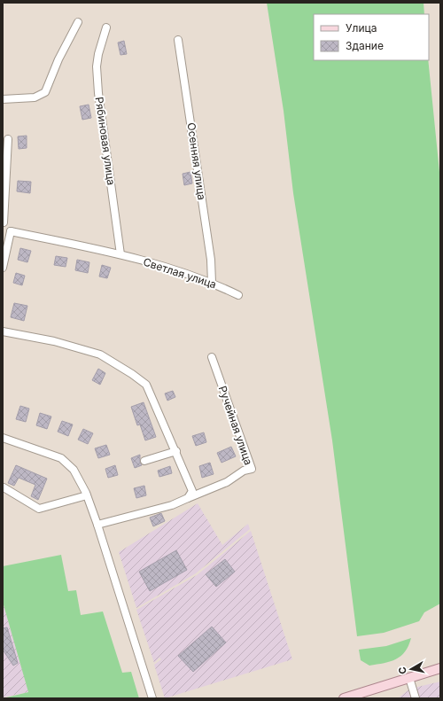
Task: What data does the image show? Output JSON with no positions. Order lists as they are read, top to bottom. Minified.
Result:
{"streets":{"street":["Рябиновая улица","Осенняя улица","Светлая улица","Ручейная улица"]},"crossings":[["Рябиновая улица","Светлая улица"],["Осенняя улица","Светлая улица"]],"legend":["Улица","Здание"],"north":"left"}
